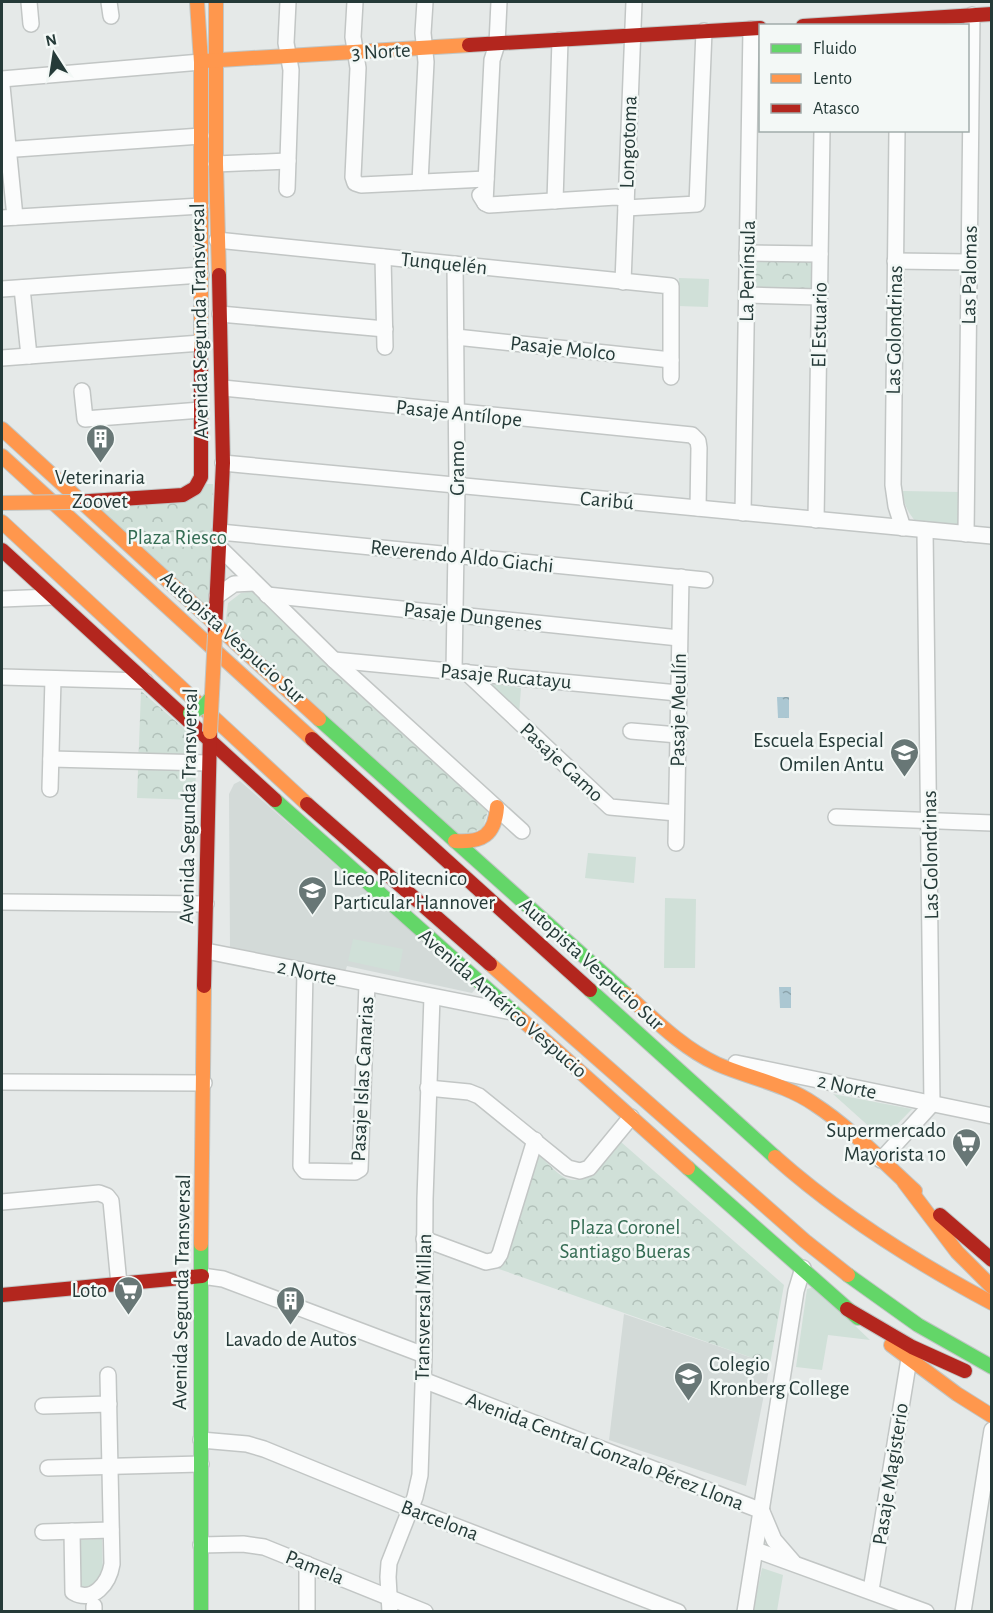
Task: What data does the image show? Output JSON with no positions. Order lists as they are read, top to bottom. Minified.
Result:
{"streets":{"main road":["3 Norte","Avenida Segunda Transversal","Autopista Vespucio Sur","Avenida Américo Vespucio"],"street":["Longotoma","Tunquelén","La Península","Las Palomas","El Estuario","Las Golondrinas","Pasaje Molco","Pasaje Antílope","Gramo","Caribú","Reverendo Aldo Giachi","Pasaje Dungenes","Pasaje Rucatayu","Pasaje Meulín","Pasaje Gamo","2 Norte","Pasaje Islas Canarias","Transversal Millan","Avenida Central Gonzalo Pérez Llona","Pasaje Magisterio","Barcelona","Pamela"]},"crossings":[["3 Norte","Longotoma"],["3 Norte","La Península"],["3 Norte","Avenida Segunda Transversal"],["Longotoma","Tunquelén"],["Tunquelén","Avenida Segunda Transversal"],["Tunquelén","Pasaje Molco"],["Tunquelén","Gramo"],["La Península","Caribú"],["Las Palomas","Caribú"],["Avenida Segunda Transversal","Pasaje Antílope"],["Avenida Segunda Transversal","Caribú"],["Avenida Segunda Transversal","Reverendo Aldo Giachi"],["Avenida Segunda Transversal","2 Norte"],["Avenida Segunda Transversal","Avenida Américo Vespucio"],["Avenida Segunda Transversal","Barcelona"],["Avenida Segunda Transversal","Pamela"],["El Estuario","Caribú"],["Las Golondrinas","Caribú"],["Las Golondrinas","2 Norte"],["Pasaje Molco","Gramo"],["Pasaje Antílope","Gramo"],["Pasaje Antílope","Caribú"],["Gramo","Caribú"],["Gramo","Reverendo Aldo Giachi"],["Gramo","Pasaje Dungenes"],["Gramo","Pasaje Rucatayu"],["Gramo","Pasaje Gamo"],["Reverendo Aldo Giachi","Pasaje Meulín"],["Pasaje Dungenes","Pasaje Meulín"],["Pasaje Rucatayu","Pasaje Meulín"],["Pasaje Rucatayu","Pasaje Gamo"],["Pasaje Meulín","Pasaje Gamo"],["2 Norte","Avenida Américo Vespucio"],["2 Norte","Pasaje Islas Canarias"],["2 Norte","Transversal Millan"],["Avenida Américo Vespucio","Pasaje Magisterio"],["Transversal Millan","Avenida Central Gonzalo Pérez Llona"],["Transversal Millan","Barcelona"],["Transversal Millan","Pamela"],["Avenida Central Gonzalo Pérez Llona","Pasaje Magisterio"]],"parks":["Plaza Riesco","Plaza Coronel Santiago Bueras"],"places":{"building":["Veterinaria Zoovet","Lavado de Autos"],"school or university":["Escuela Especial Omilen Antu","Liceo Politecnico Particular Hannover","Colegio Kronberg College"],"supermarket":["Supermercado Mayorista 10","Loto"]},"legend":["Fluido","Lento","Atasco"],"north":"top"}
